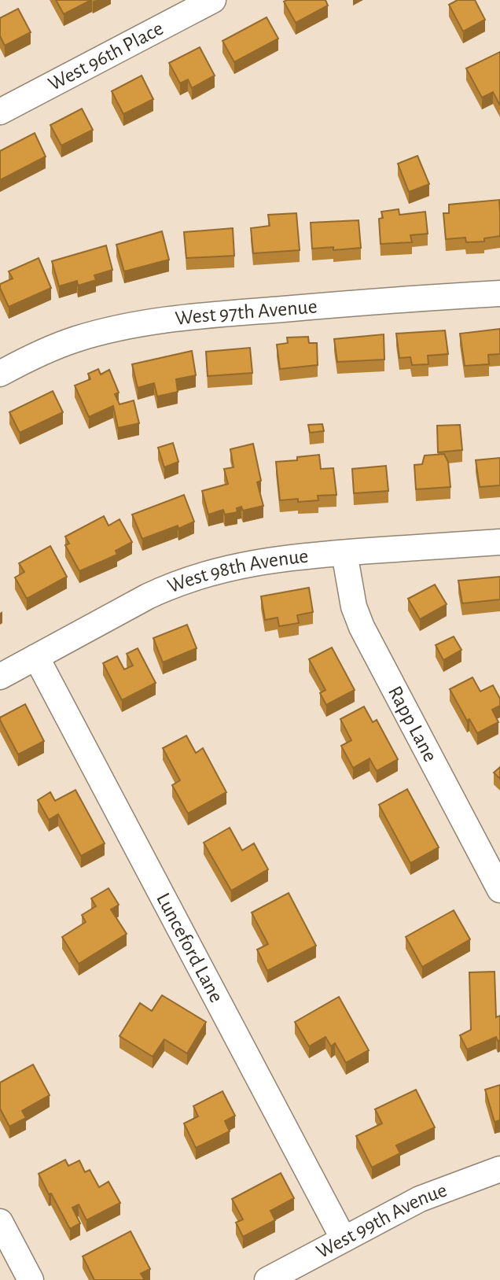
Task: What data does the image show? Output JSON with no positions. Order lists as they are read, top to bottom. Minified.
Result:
{"streets":{"street":["West 96th Place","West 97th Avenue","West 98th Avenue","Rapp Lane","Lunceford Lane","West 99th Avenue"]},"crossings":[["West 98th Avenue","Rapp Lane"],["West 98th Avenue","Lunceford Lane"],["Lunceford Lane","West 99th Avenue"]]}
